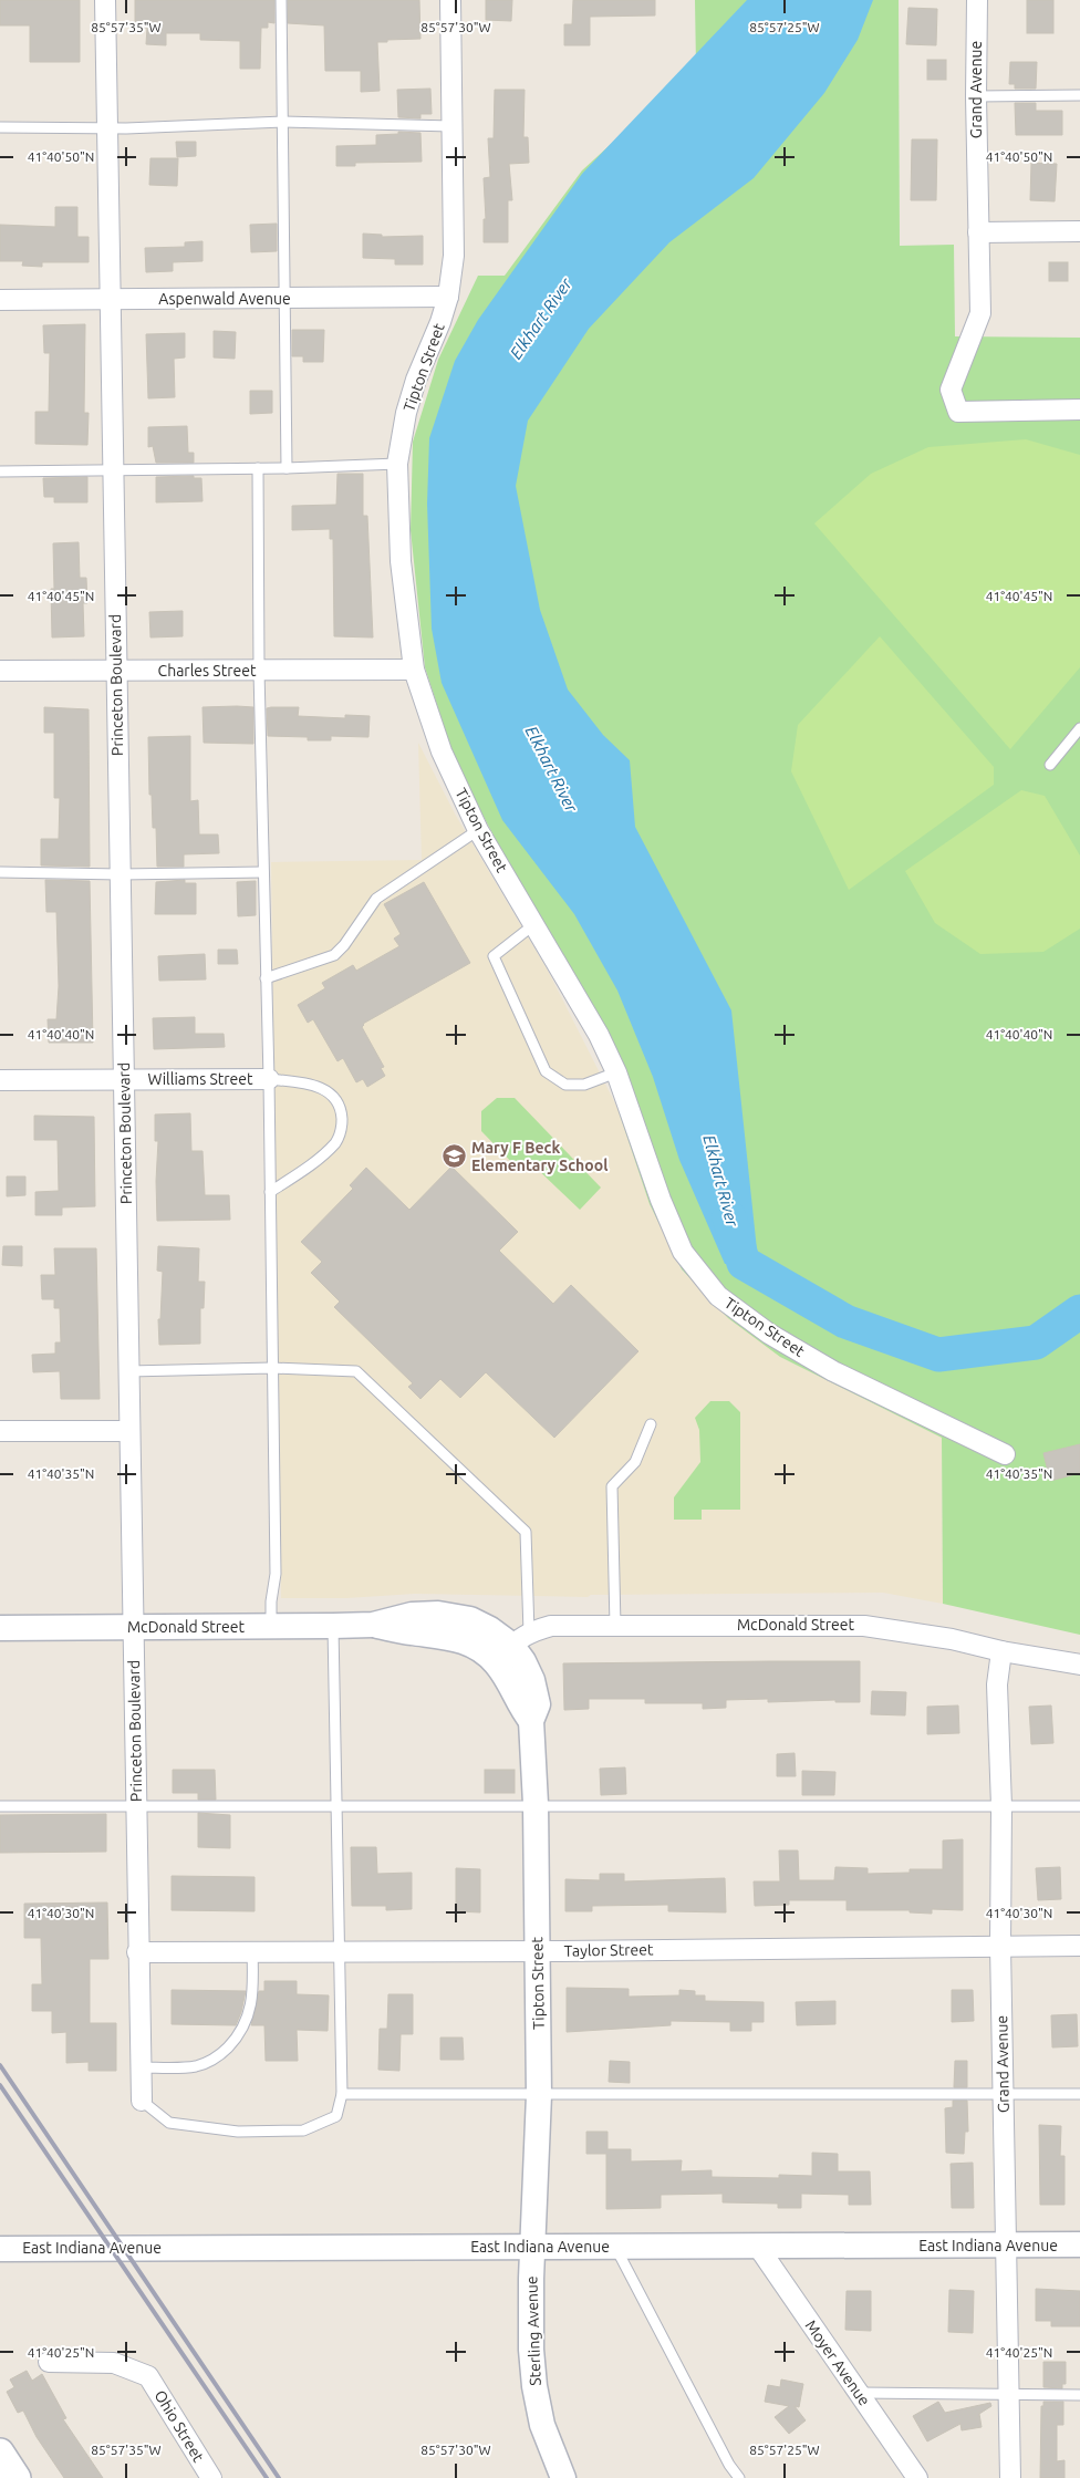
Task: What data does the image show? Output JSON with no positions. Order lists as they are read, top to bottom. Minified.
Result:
{"streets":{"street":["Grand Avenue","Aspenwald Avenue","Tipton Street","Charles Street","Princeton Boulevard","Williams Street","McDonald Street","Taylor Street","East Indiana Avenue","Sterling Avenue","Moyer Avenue","Ohio Street"]},"crossings":[["Grand Avenue","McDonald Street"],["Grand Avenue","Taylor Street"],["Grand Avenue","East Indiana Avenue"],["Aspenwald Avenue","Tipton Street"],["Aspenwald Avenue","Princeton Boulevard"],["Tipton Street","Charles Street"],["Tipton Street","McDonald Street"],["Tipton Street","Taylor Street"],["Tipton Street","East Indiana Avenue"],["Tipton Street","Sterling Avenue"],["Charles Street","Princeton Boulevard"],["Princeton Boulevard","Williams Street"],["Princeton Boulevard","McDonald Street"],["Princeton Boulevard","Taylor Street"],["East Indiana Avenue","Sterling Avenue"],["East Indiana Avenue","Moyer Avenue"]],"water":["Elkhart River"],"places":{"school or university":["Mary F Beck Elementary School"]},"coordinates":["85°57'35\"W","85°57'30\"W","85°57'25\"W","41°40'50\"N","41°40'45\"N","41°40'40\"N","41°40'35\"N","41°40'30\"N","41°40'25\"N"]}
